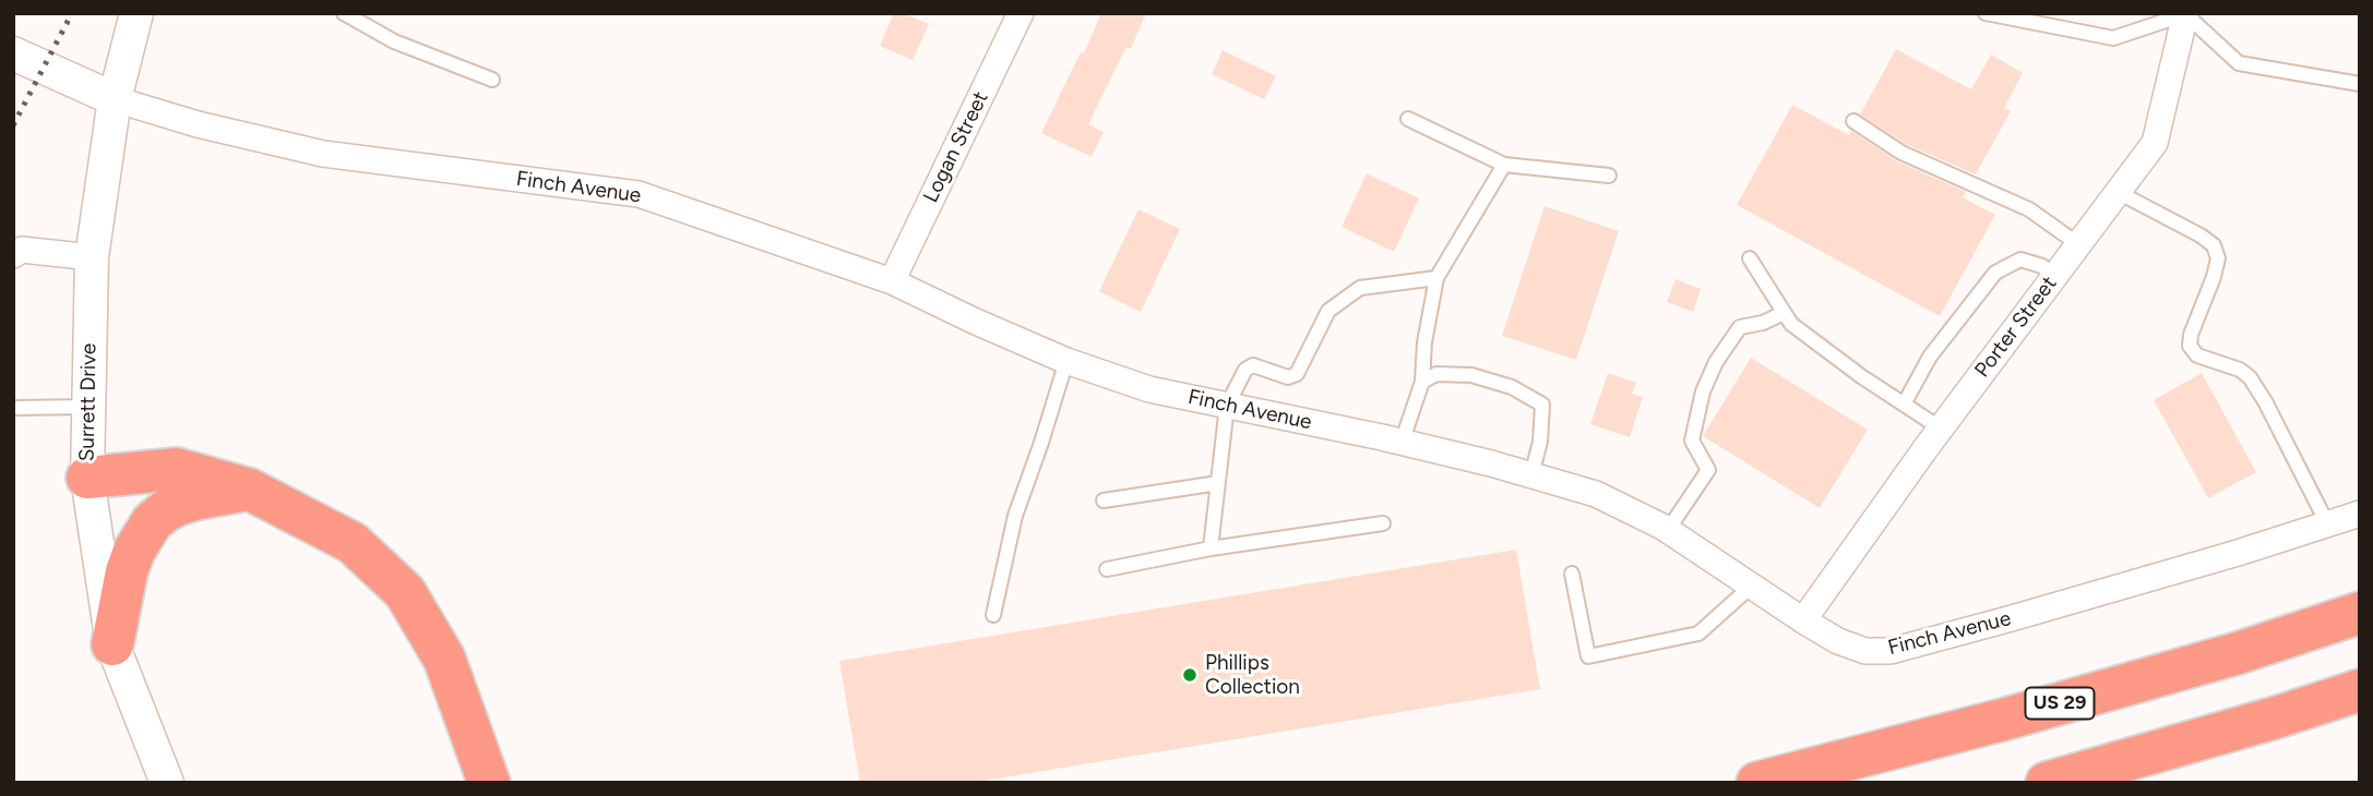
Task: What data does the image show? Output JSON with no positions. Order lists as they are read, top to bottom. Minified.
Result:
{"streets":{"highway":["US 29"],"street":["Logan Street","Finch Avenue","Porter Street","Surrett Drive"]},"crossings":[["Logan Street","Finch Avenue"],["Finch Avenue","Porter Street"],["Finch Avenue","Surrett Drive"]],"places":["Phillips Collection"]}
